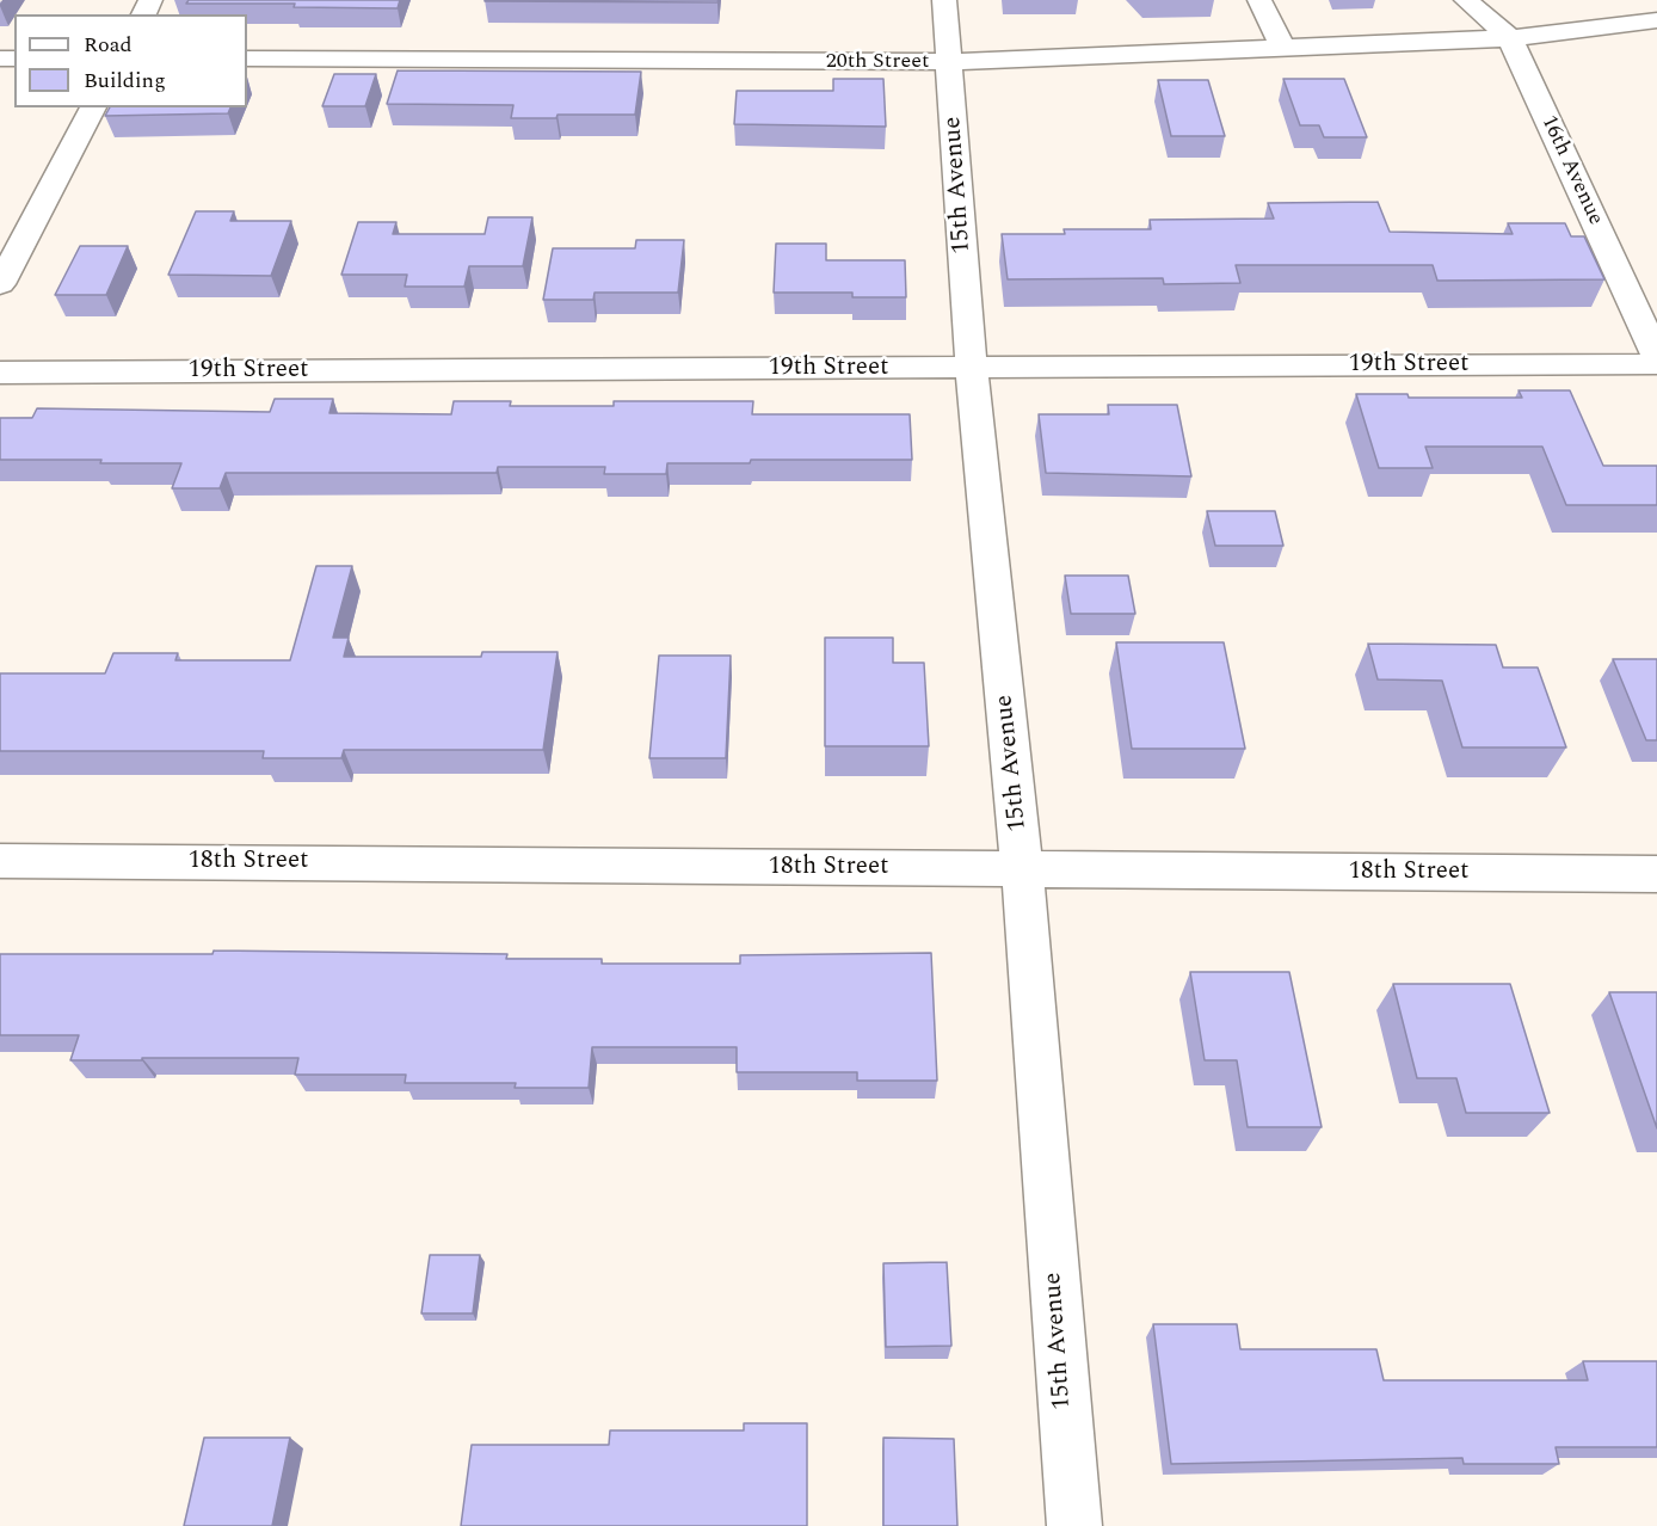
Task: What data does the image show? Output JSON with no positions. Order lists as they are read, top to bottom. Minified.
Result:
{"streets":{"street":["20th Street","16th Avenue","15th Avenue","19th Street","18th Street"]},"crossings":[["20th Street","16th Avenue"],["20th Street","15th Avenue"],["15th Avenue","19th Street"],["15th Avenue","18th Street"]],"legend":["Road","Building"]}
